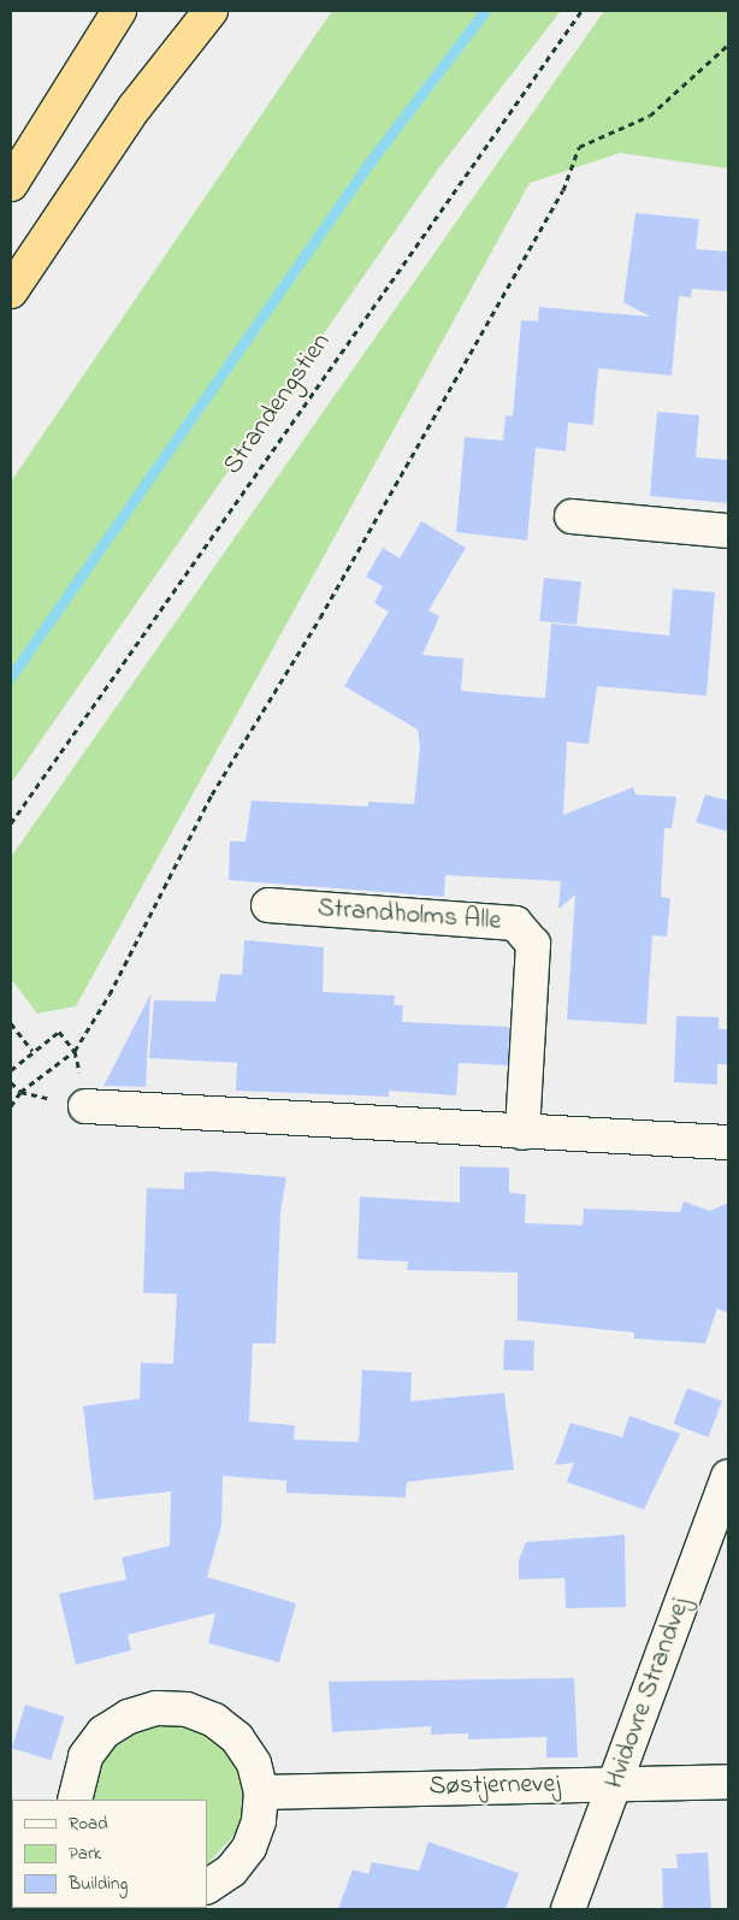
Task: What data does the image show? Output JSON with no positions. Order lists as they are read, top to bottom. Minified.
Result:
{"streets":{"street":["Strandholms Alle","Hvidovre Strandvej","Søstjernevej"],"path":["Strandengstien"]},"crossings":[["Hvidovre Strandvej","Søstjernevej"]],"legend":["Road","Park","Building"]}
